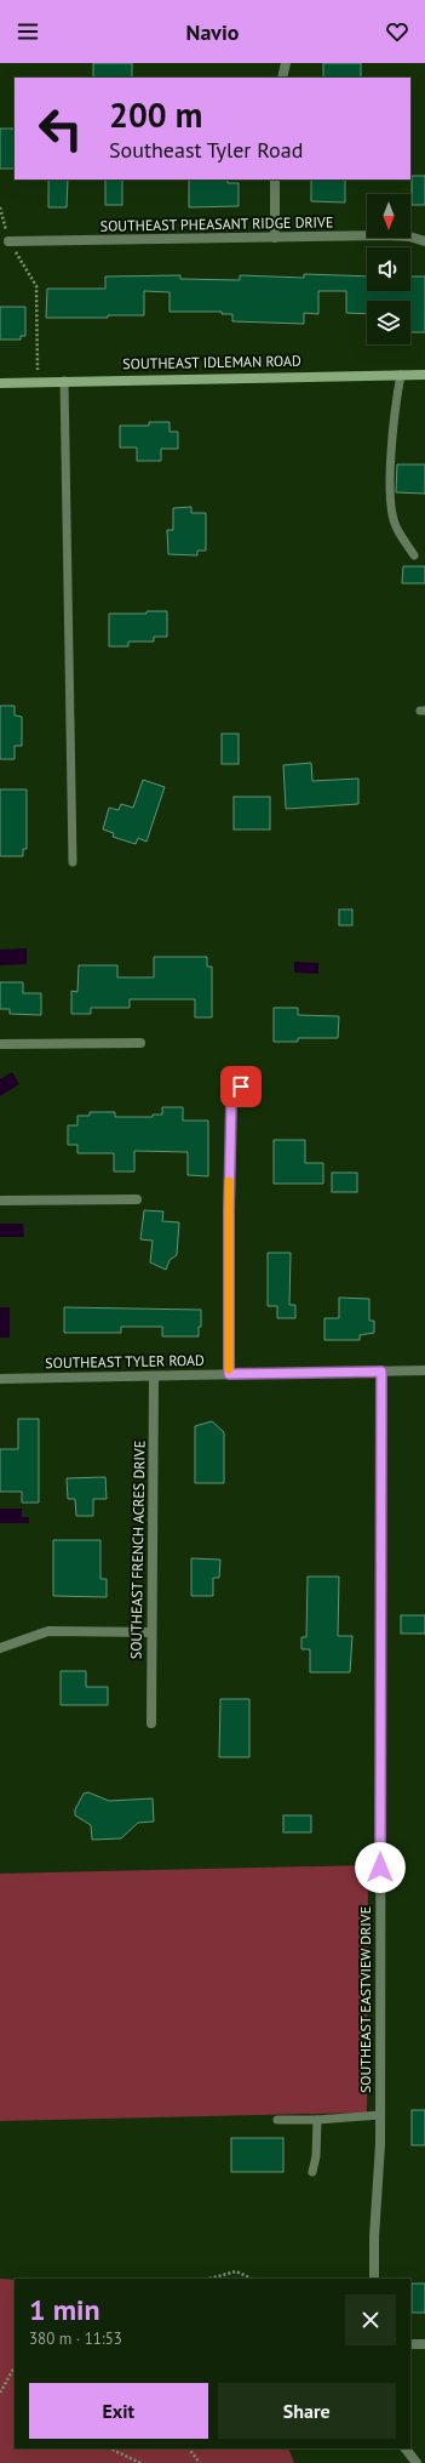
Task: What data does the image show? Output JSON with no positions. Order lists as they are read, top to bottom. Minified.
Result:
{"streets":{"main road":["SOUTHEAST IDLEMAN ROAD"],"street":["SOUTHEAST PHEASANT RIDGE DRIVE","SOUTHEAST TYLER ROAD","SOUTHEAST FRENCH ACRES DRIVE","SOUTHEAST EASTVIEW DRIVE"]},"crossings":[["SOUTHEAST TYLER ROAD","SOUTHEAST FRENCH ACRES DRIVE"],["SOUTHEAST TYLER ROAD","SOUTHEAST EASTVIEW DRIVE"]],"north":"bottom","page":{"header":"Navio","turn":["200 m","Southeast Tyler Road"],"heading":["1 min","380 m · 11:53"],"buttons":["Exit","Share"]}}
